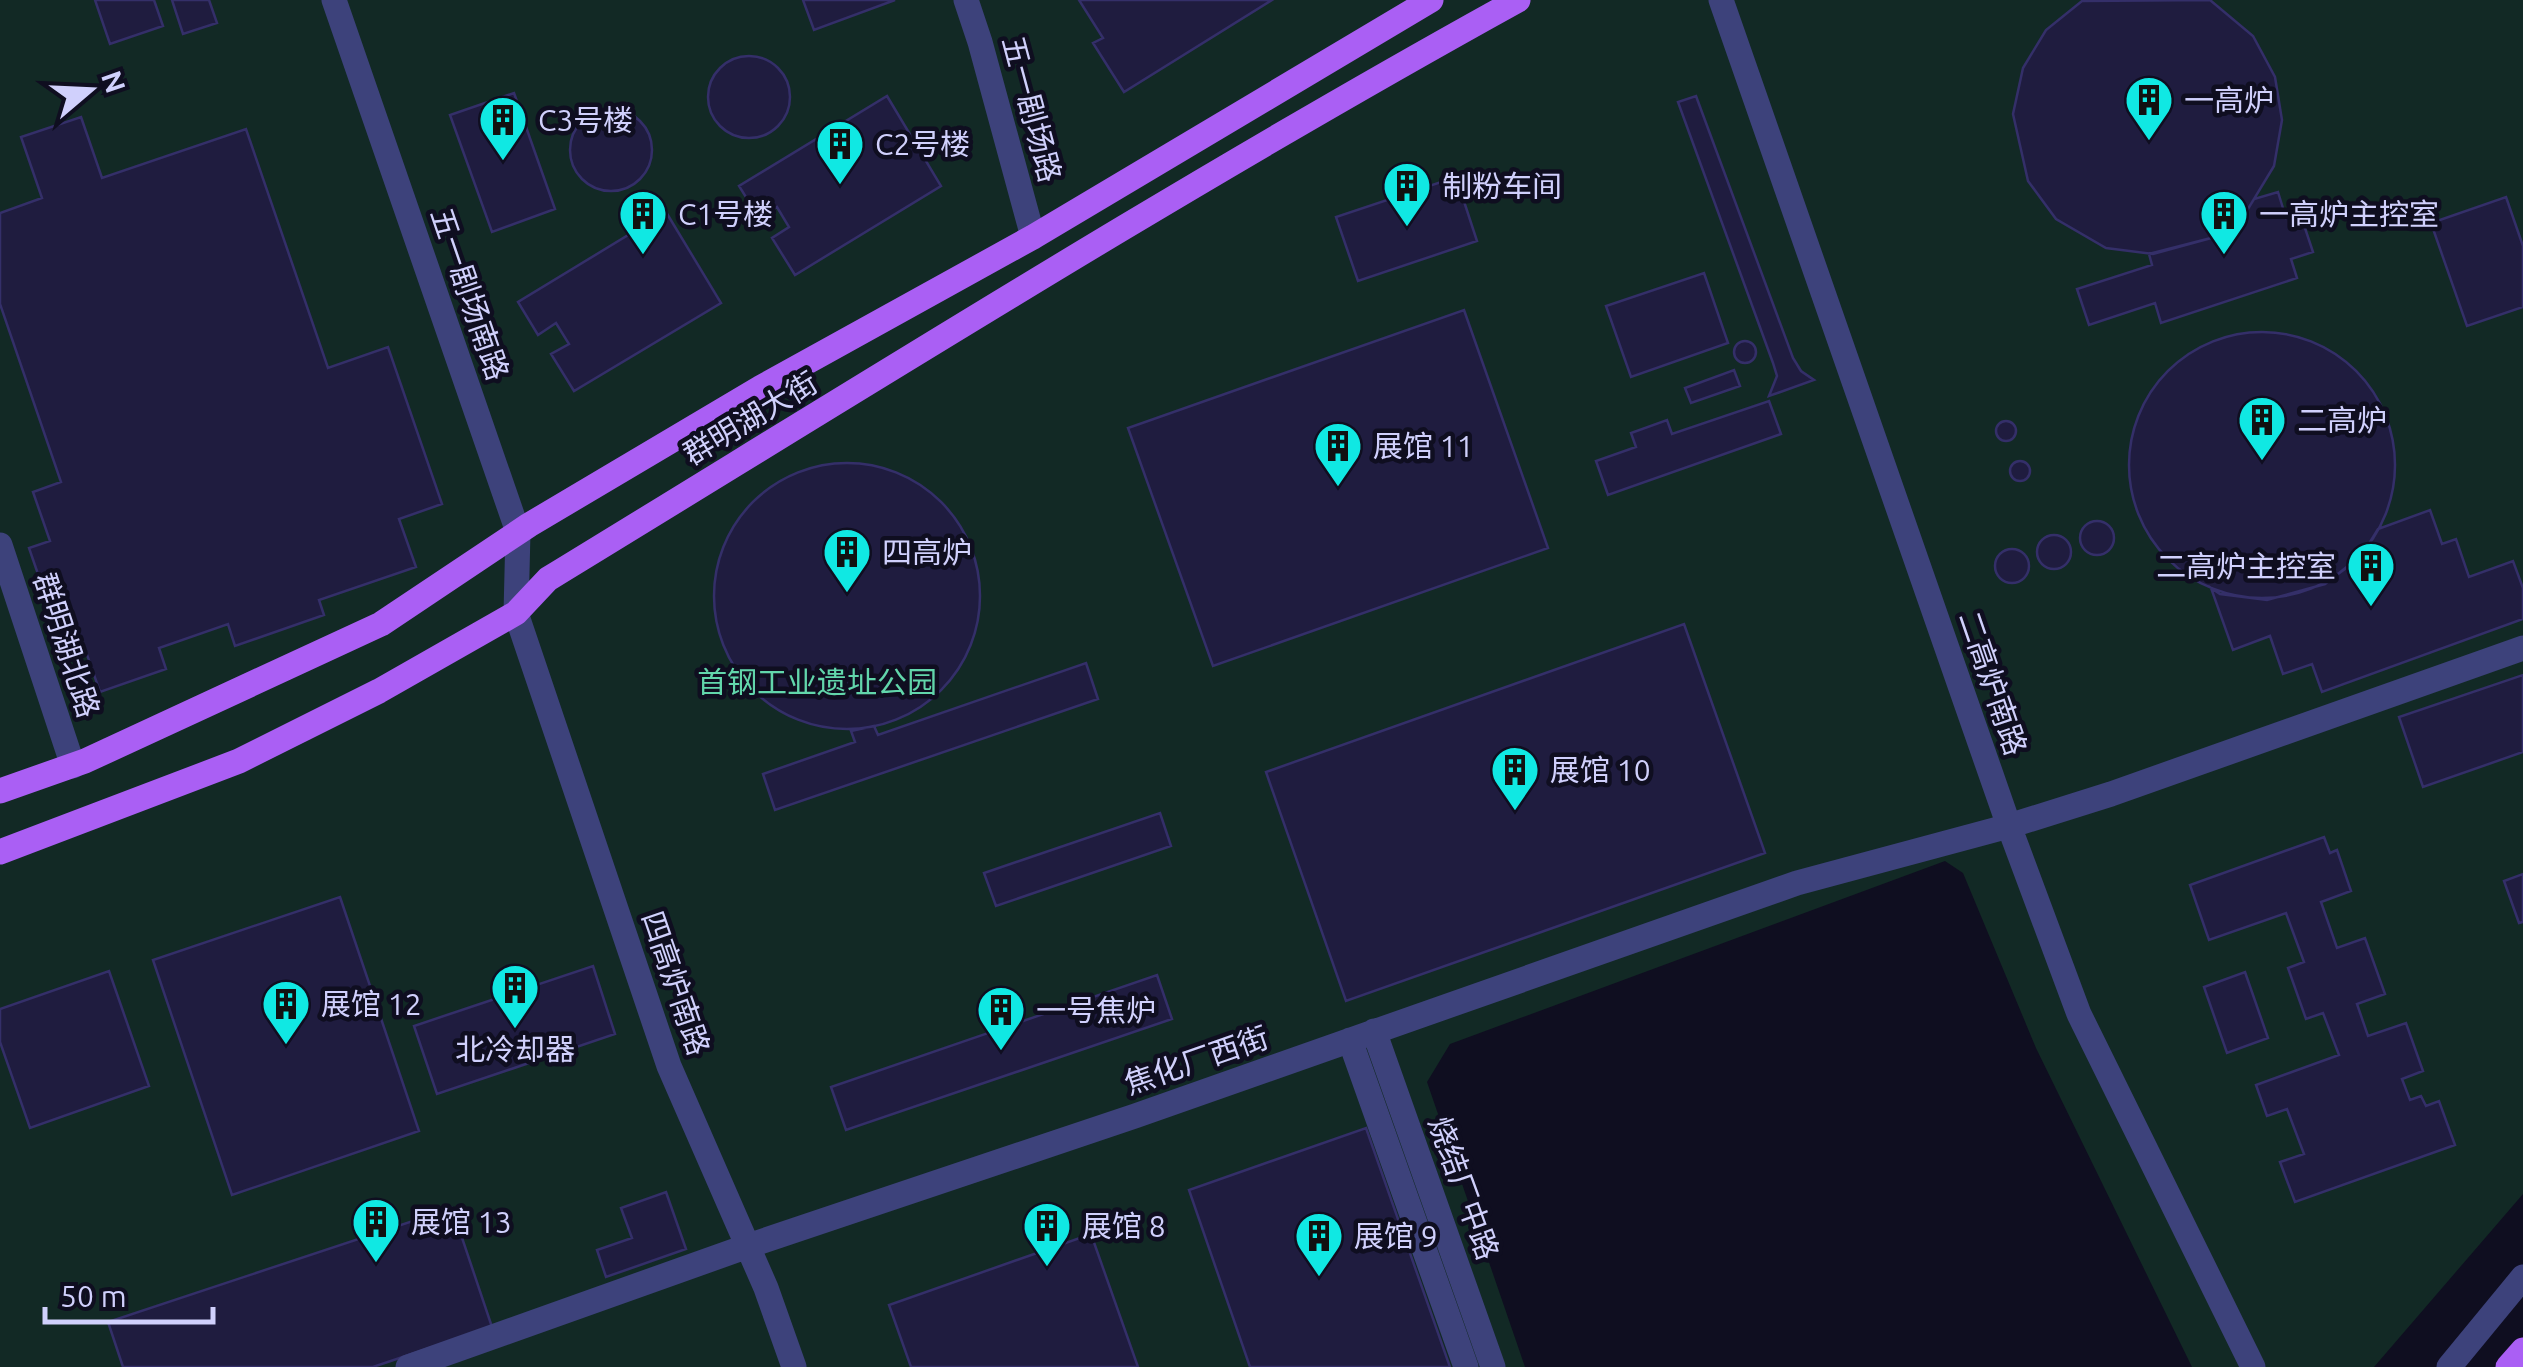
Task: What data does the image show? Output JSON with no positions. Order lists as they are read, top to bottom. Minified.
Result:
{"streets":{"main road":["群明湖大街"],"street":["五一剧场路","五一剧场南路","群明湖北路","二高炉南路","四高炉南路","焦化厂西街","烧结厂中路"]},"crossings":[["五一剧场路","群明湖大街"],["五一剧场南路","群明湖大街"],["五一剧场南路","四高炉南路"],["群明湖大街","群明湖北路"],["群明湖大街","四高炉南路"],["二高炉南路","焦化厂西街"],["四高炉南路","焦化厂西街"],["焦化厂西街","烧结厂中路"]],"parks":["首钢工业遗址公园"],"places":{"building":["一高炉","C3号楼","C2号楼","制粉车间","C1号楼","一高炉主控室","二高炉","展馆 11","四高炉","二高炉主控室","展馆 10","北冷却器","展馆 12","一号焦炉","展馆 13","展馆 8","展馆 9"]},"scale_bar":"50 m","north":"right"}
